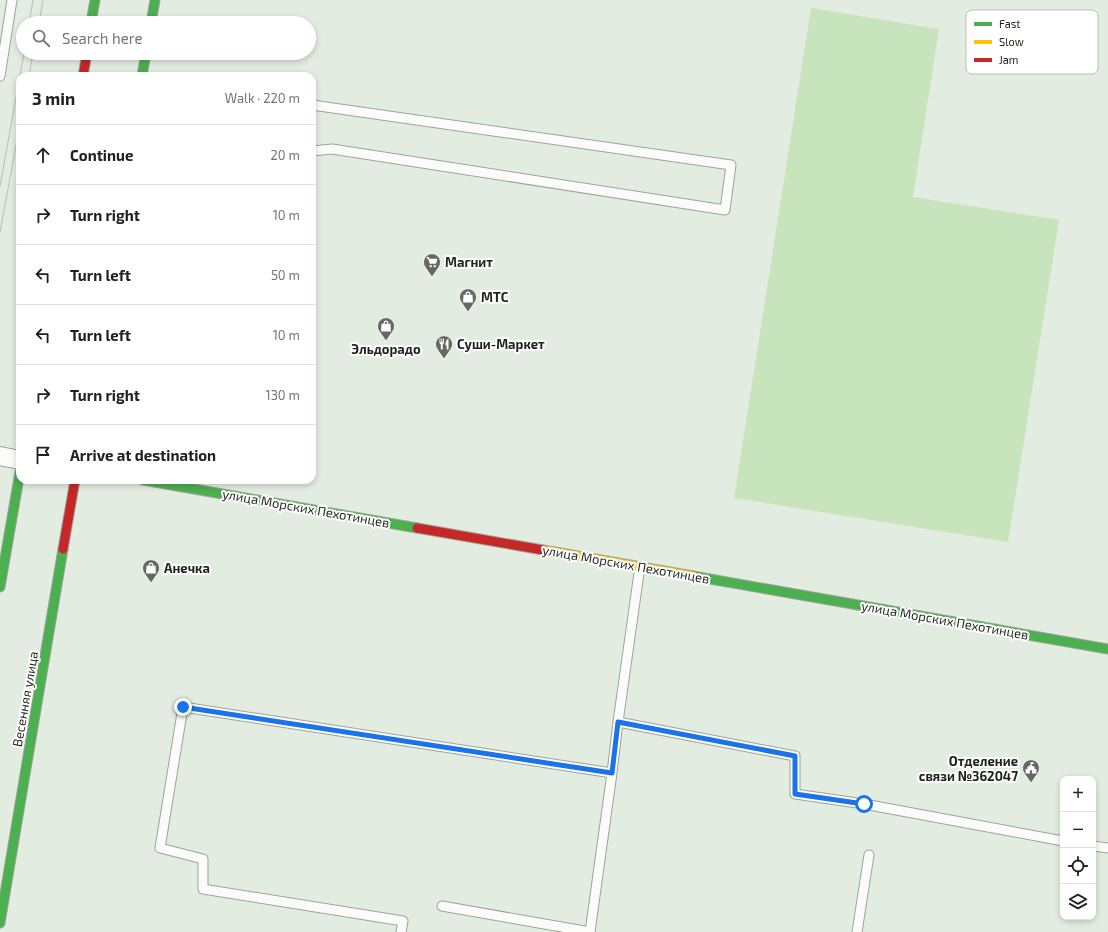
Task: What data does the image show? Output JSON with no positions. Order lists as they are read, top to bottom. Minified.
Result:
{"streets":{"street":["улица Морских Пехотинцев","Весенняя улица"]},"places":{"supermarket":["Магнит"],"shop":["МТС","Эльдорадо","Анечка"],"restaurant":["Суши-Маркет"],"public building":["Отделение связи №362047"]},"legend":["Fast","Slow","Jam"],"page":{"search":"Search here","heading":["3 min","Walk · 220 m"],"list":[["Continue","20 m"],["Turn right","10 m"],["Turn left","50 m"],["Turn left","10 m"],["Turn right","130 m"],"Arrive at destination"],"map_buttons":["+","−"]}}
